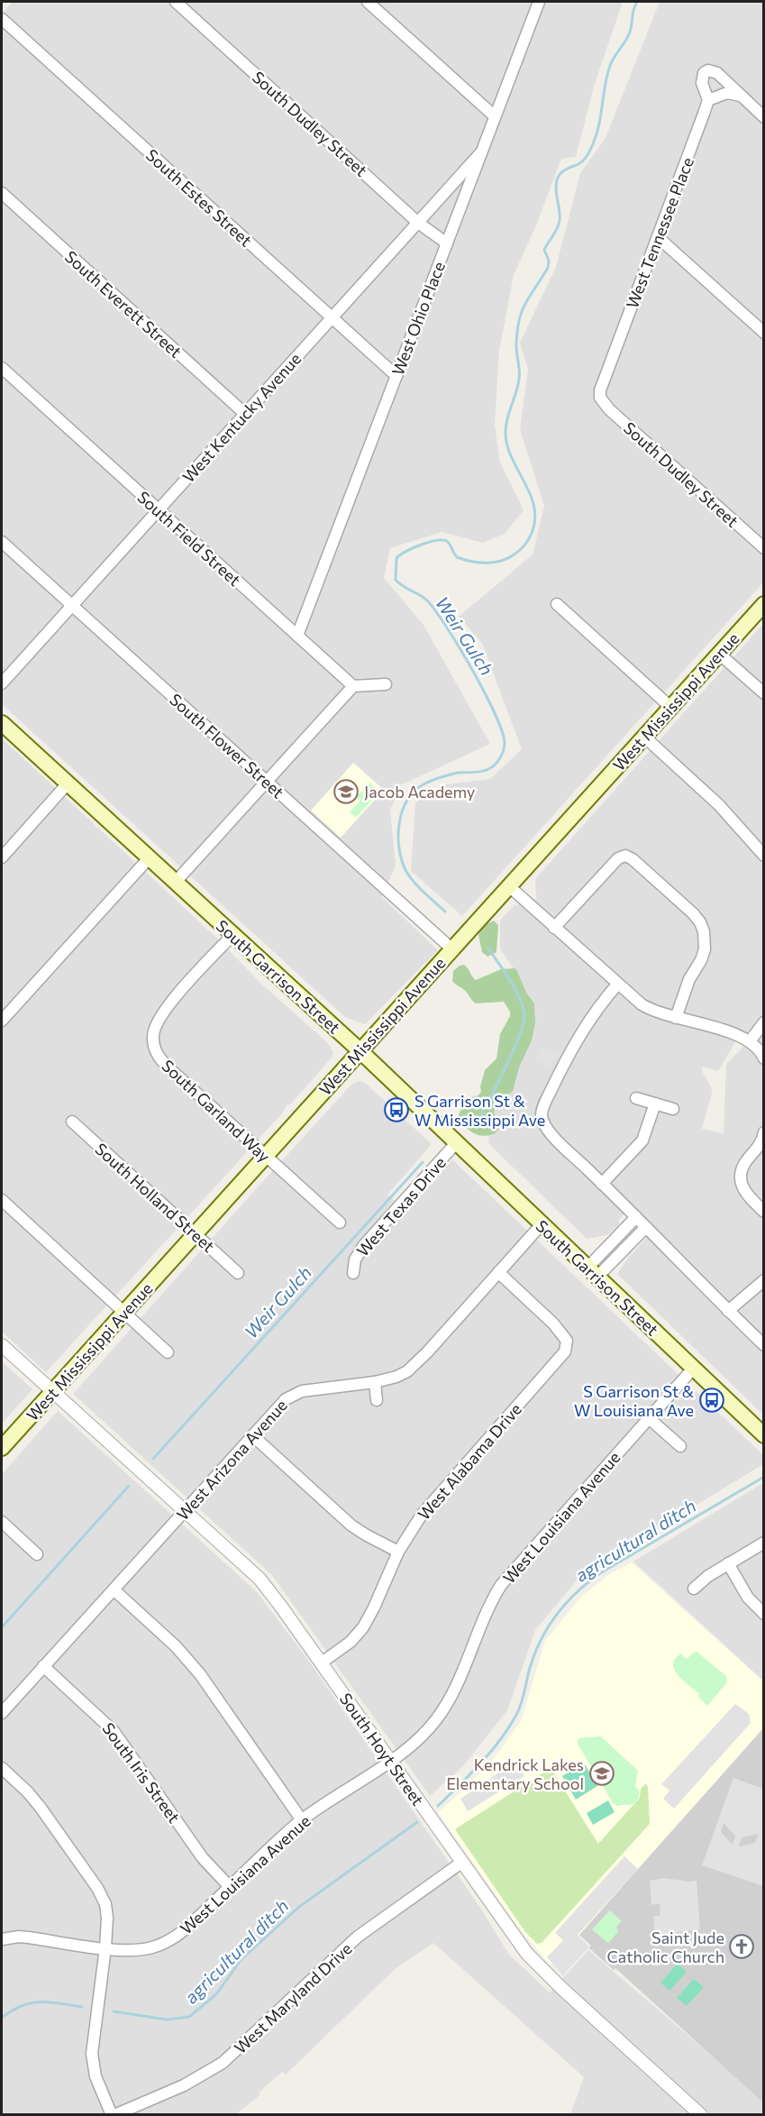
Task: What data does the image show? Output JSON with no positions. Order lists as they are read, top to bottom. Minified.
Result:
{"streets":{"main road":["West Mississippi Avenue","South Garrison Street"],"street":["South Dudley Street","South Estes Street","West Tennessee Place","South Everett Street","West Ohio Place","West Kentucky Avenue","South Field Street","South Flower Street","South Garland Way","South Holland Street","West Texas Drive","West Arizona Avenue","West Alabama Drive","West Louisiana Avenue","South Hoyt Street","South Iris Street","West Maryland Drive"]},"crossings":[["South Dudley Street","West Tennessee Place"],["South Dudley Street","West Ohio Place"],["South Dudley Street","West Kentucky Avenue"],["South Estes Street","West Ohio Place"],["South Estes Street","West Kentucky Avenue"],["South Everett Street","West Kentucky Avenue"],["West Ohio Place","West Kentucky Avenue"],["West Ohio Place","South Field Street"],["West Kentucky Avenue","South Field Street"],["West Kentucky Avenue","South Flower Street"],["West Mississippi Avenue","South Flower Street"],["West Mississippi Avenue","South Garrison Street"],["West Mississippi Avenue","South Garland Way"],["West Mississippi Avenue","South Holland Street"],["West Mississippi Avenue","South Hoyt Street"],["South Garrison Street","South Garland Way"],["South Garrison Street","West Texas Drive"],["South Garrison Street","West Arizona Avenue"],["South Garrison Street","West Louisiana Avenue"],["West Arizona Avenue","West Alabama Drive"],["West Arizona Avenue","South Hoyt Street"],["West Arizona Avenue","South Iris Street"],["West Alabama Drive","South Hoyt Street"],["West Louisiana Avenue","South Hoyt Street"],["West Louisiana Avenue","South Iris Street"],["South Hoyt Street","West Maryland Drive"]],"water":["Weir Gulch","agricultural ditch"],"places":{"school or university":["Jacob Academy","Kendrick Lakes Elementary School"],"bus stop":["S Garrison St & W Mississippi Ave","S Garrison St & W Louisiana Ave"],"church":["Saint Jude Catholic Church"]}}
